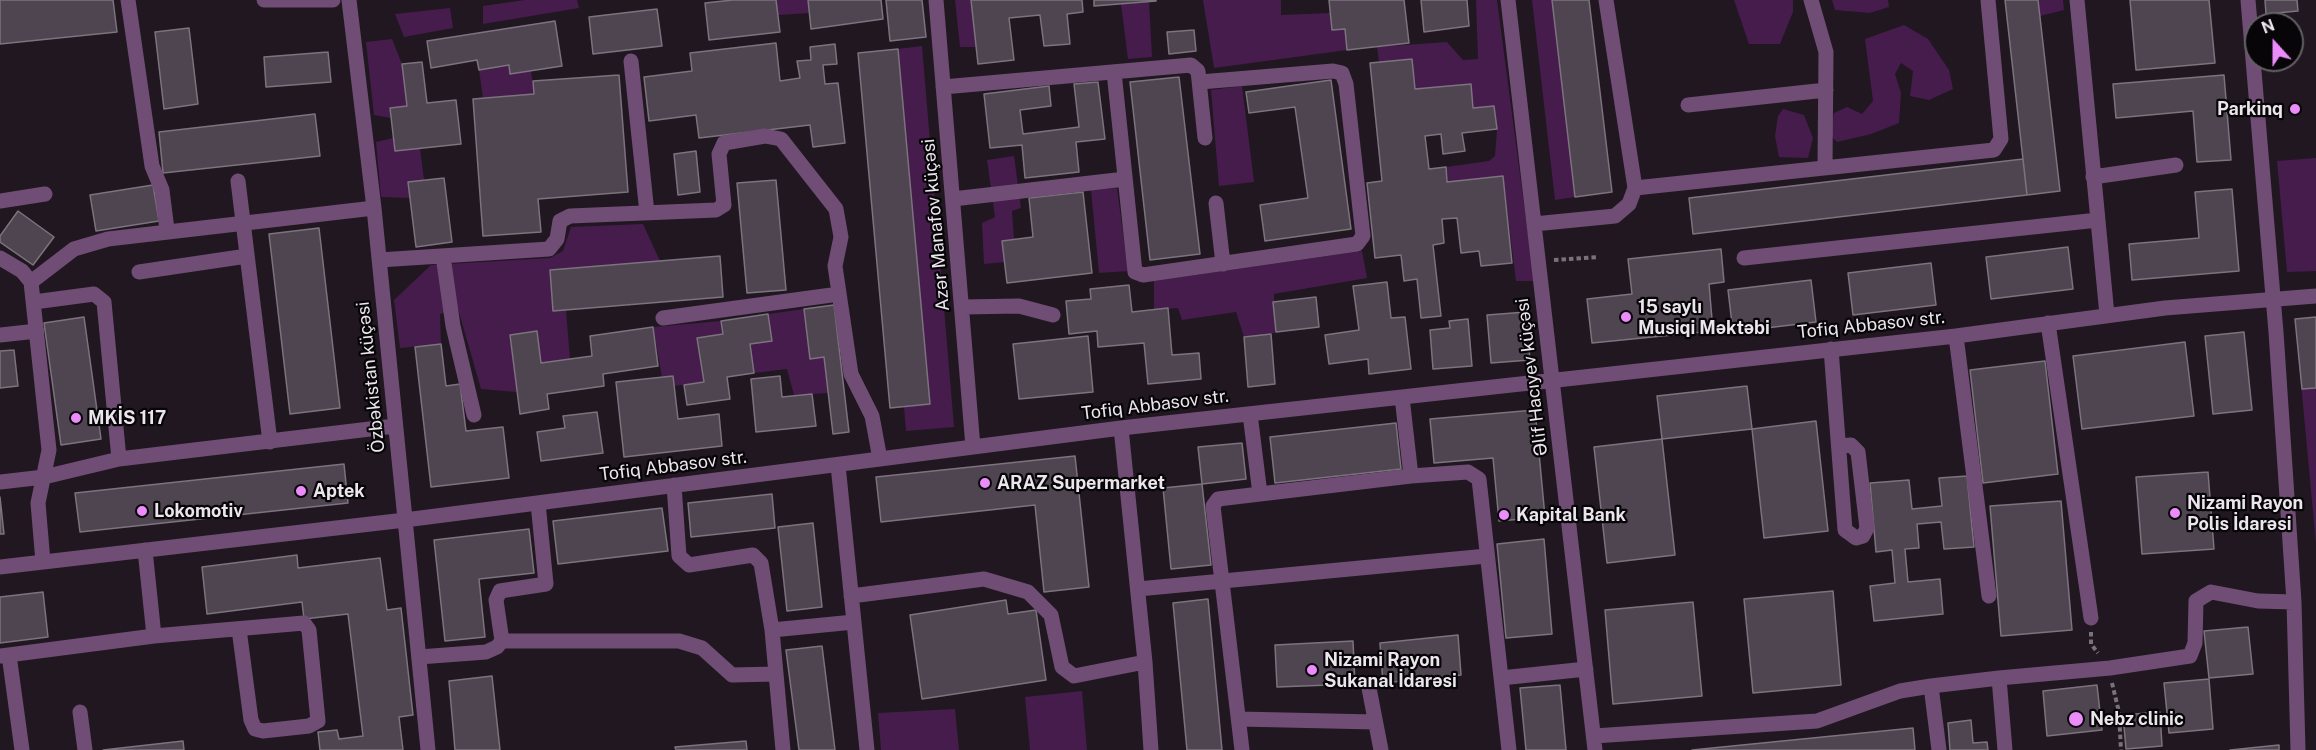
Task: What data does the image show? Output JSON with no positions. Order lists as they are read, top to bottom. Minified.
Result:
{"streets":{"street":["Azər Manafov küçəsi","Tofiq Abbasov str.","Özbəkistan küçəsi","Əlif Hacıyev küçəsi"]},"crossings":[["Azər Manafov küçəsi","Tofiq Abbasov str."],["Tofiq Abbasov str.","Özbəkistan küçəsi"],["Tofiq Abbasov str.","Əlif Hacıyev küçəsi"]],"places":["Parkinq","15 saylı Musiqi Məktəbi","MKİS 117","ARAZ Supermarket","Aptek","Lokomotiv","Nizami Rayon Polis İdarəsi","Kapital Bank","Nizami Rayon Sukanal İdarəsi","Nebz clinic"],"north":"top"}
